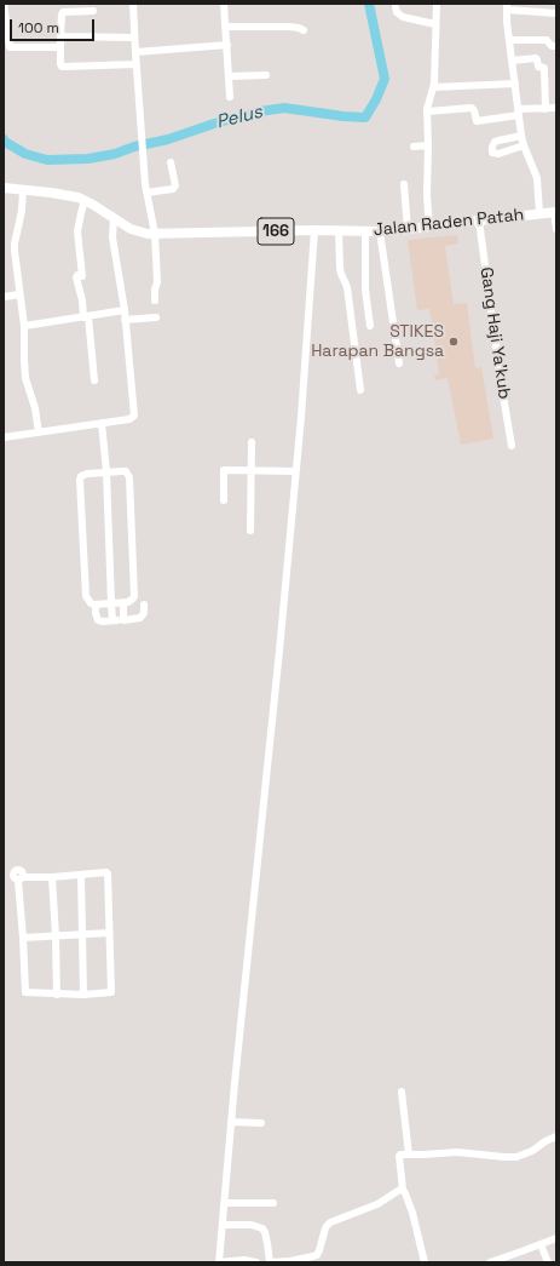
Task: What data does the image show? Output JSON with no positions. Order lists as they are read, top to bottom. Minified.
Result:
{"streets":{"main road":["Jalan Raden Patah","166"],"street":["Gang Haji Ya'kub"]},"crossings":[["Jalan Raden Patah","Gang Haji Ya'kub"]],"water":["Pelus"],"places":["STIKES Harapan Bangsa"],"scale_bar":"100 m"}
